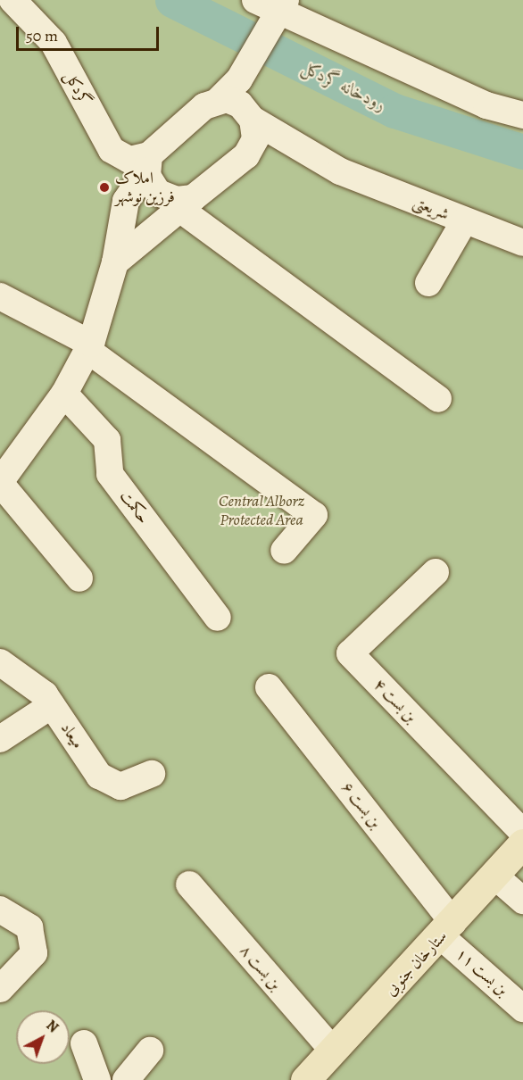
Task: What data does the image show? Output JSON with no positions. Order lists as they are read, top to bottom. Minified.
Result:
{"streets":{"main road":["ستارخان جنوبی"],"street":["گردکل","شریعتی","حکمت","بن بست ۴","میعاد","بن بست ۶","بن بست ۸","بن بست ۱۱"]},"crossings":[["بن بست ۶","ستارخان جنوبی"],["بن بست ۶","بن بست ۱۱"],["ستارخان جنوبی","بن بست ۸"],["ستارخان جنوبی","بن بست ۱۱"]],"water":["رودخانه گردکل"],"parks":["Central Alborz Protected Area"],"places":["املاک فرزین نوشهر"],"scale_bar":"50 m","north":"top right"}
